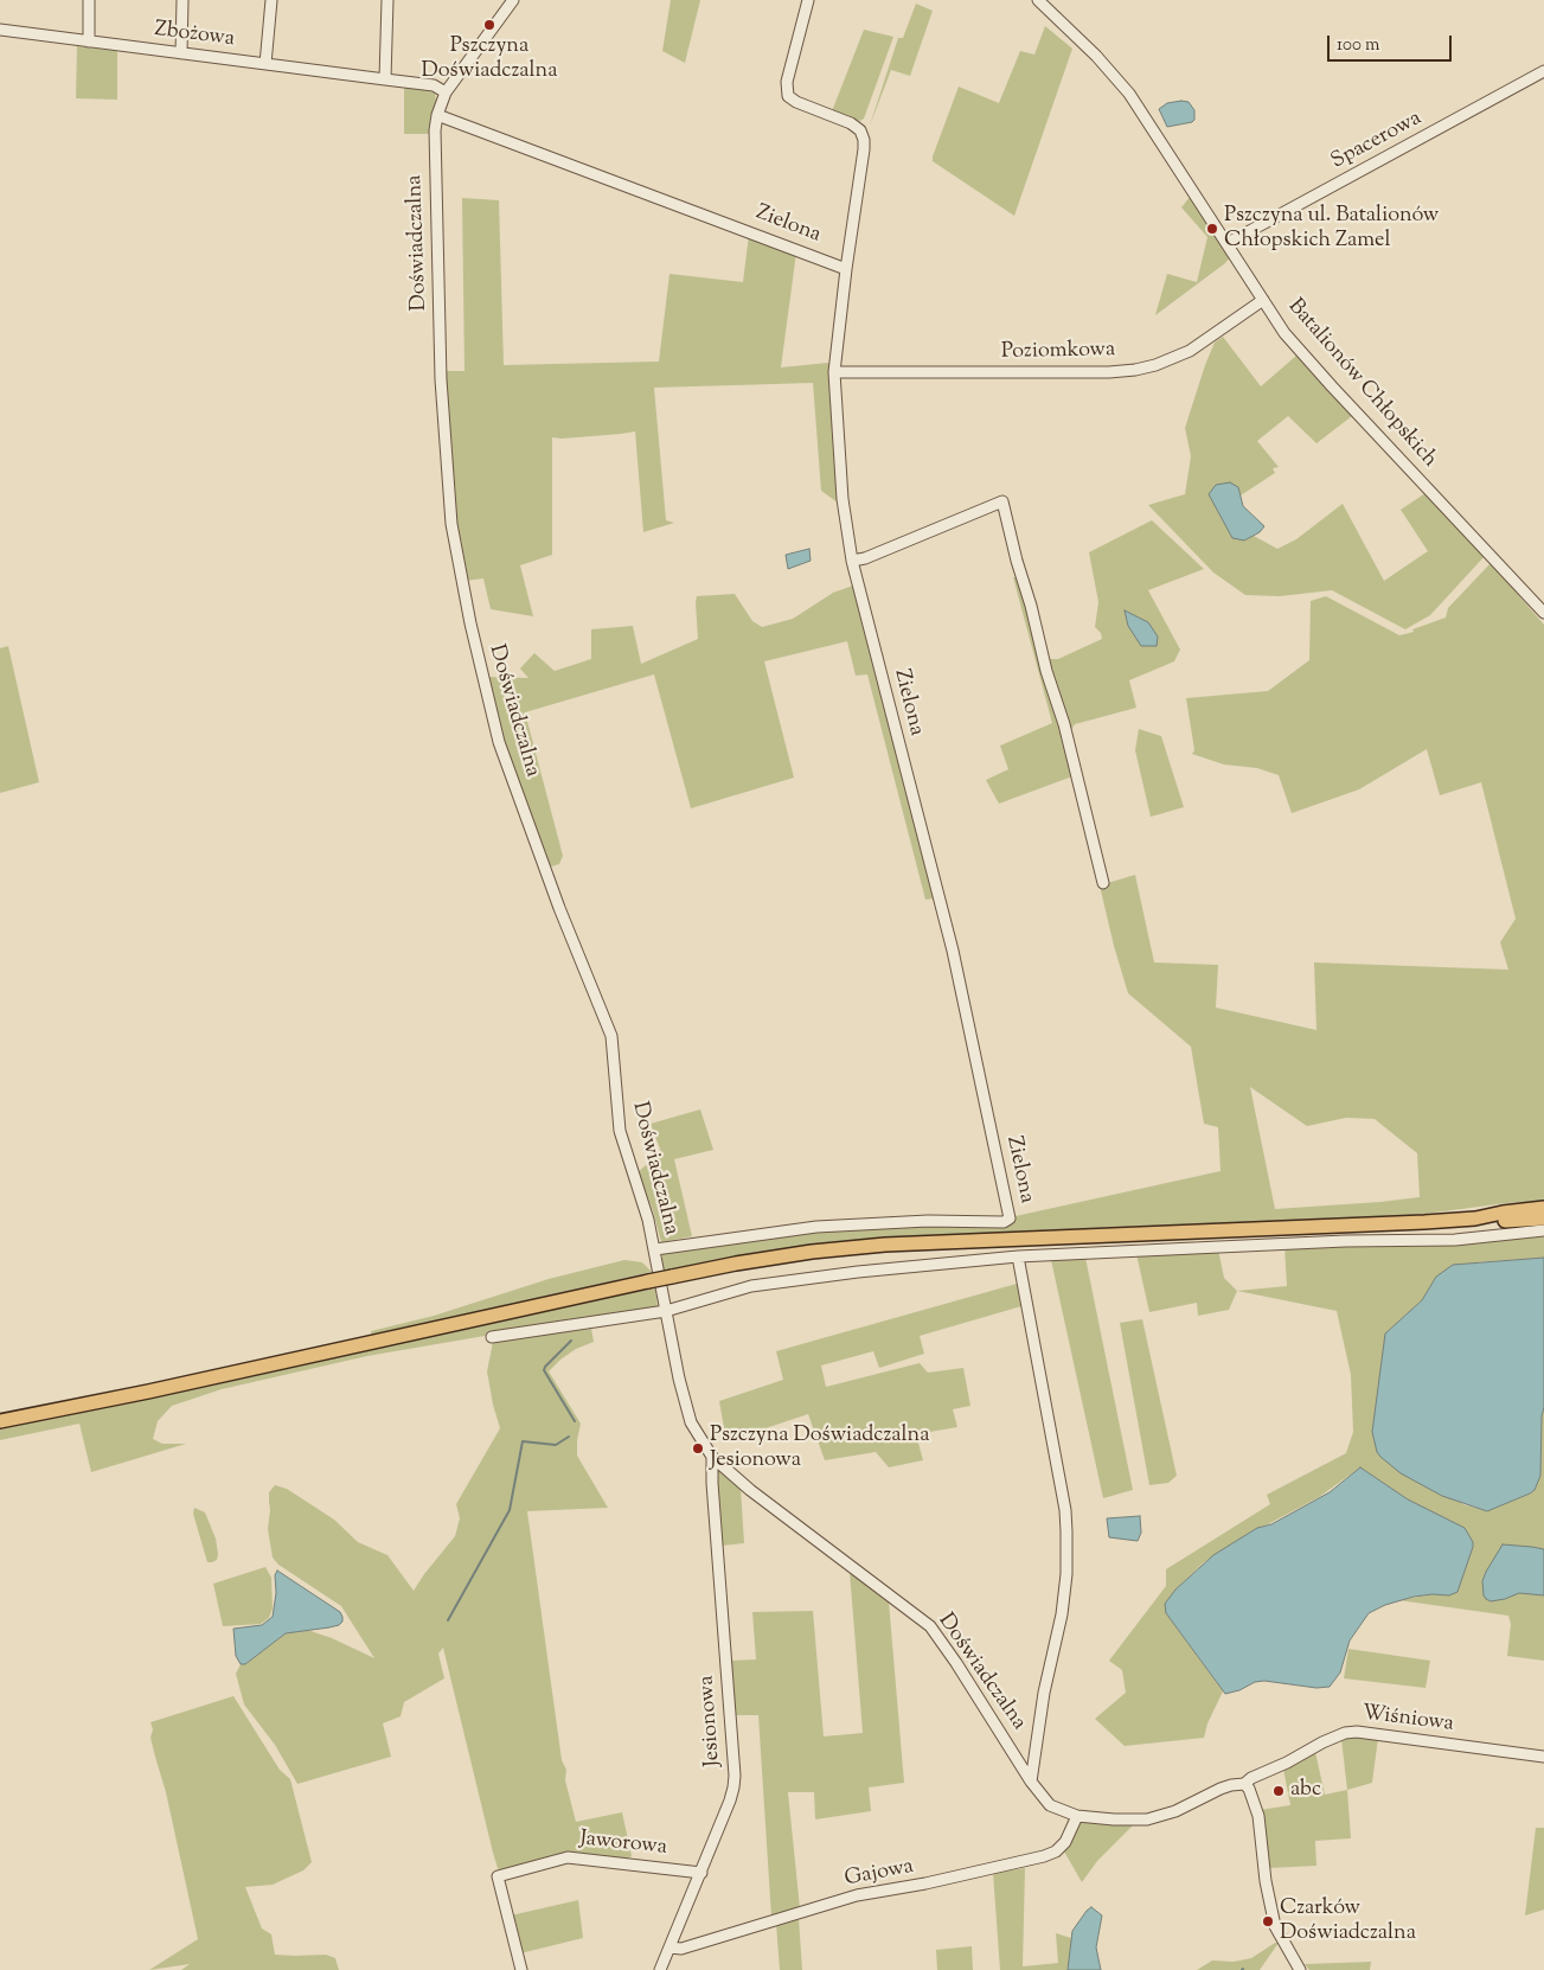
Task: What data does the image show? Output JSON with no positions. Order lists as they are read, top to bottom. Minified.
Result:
{"streets":{"street":["Zbożowa","Spacerowa","Zielona","Doświadczalna","Poziomkowa","Batalionów Chłopskich","Wiśniowa","Jesionowa","Jaworowa","Gajowa"]},"crossings":[["Zbożowa","Doświadczalna"],["Spacerowa","Batalionów Chłopskich"],["Zielona","Doświadczalna"],["Zielona","Poziomkowa"],["Doświadczalna","Wiśniowa"],["Doświadczalna","Jesionowa"],["Doświadczalna","Gajowa"],["Poziomkowa","Batalionów Chłopskich"],["Jesionowa","Jaworowa"],["Jesionowa","Gajowa"]],"places":["Pszczyna Doświadczalna","Pszczyna ul. Batalionów Chłopskich Zamel","Pszczyna Doświadczalna Jesionowa","abc","Czarków Doświadczalna"],"scale_bar":"100 m"}
